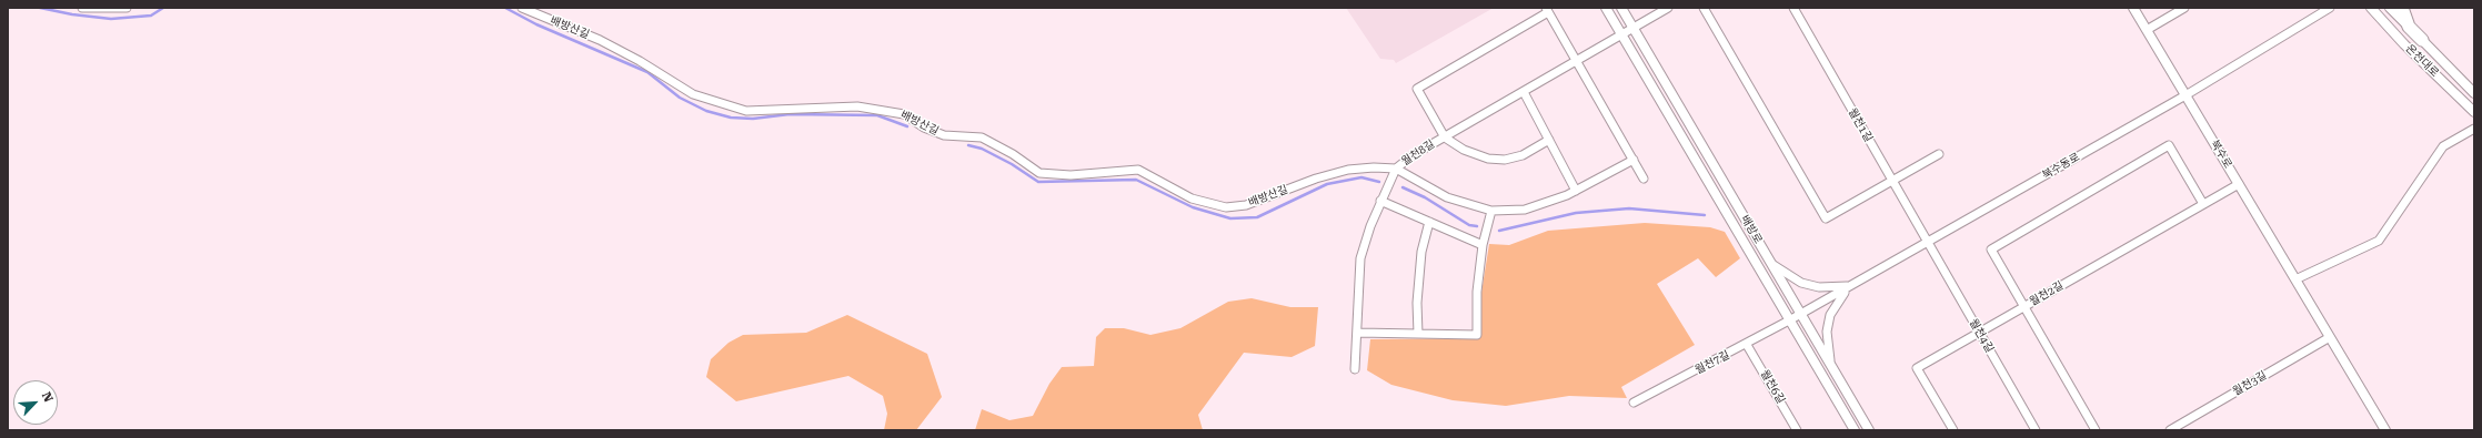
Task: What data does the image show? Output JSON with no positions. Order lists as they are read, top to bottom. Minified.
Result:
{"streets":{"street":["배방산길","온천대로","월천1길","월천8길","북수로","북수동로","배방로","월천2길","월천4길","월천7길","월천3길","월천6길"]},"crossings":[["배방산길","월천8길"],["월천1길","북수동로"],["월천1길","월천4길"],["월천8길","배방로"],["북수로","북수동로"],["북수로","월천2길"],["북수로","월천3길"],["북수동로","배방로"],["북수동로","월천4길"],["북수동로","월천7길"],["배방로","월천7길"],["월천2길","월천4길"],["월천7길","월천6길"]],"north":"top right"}
